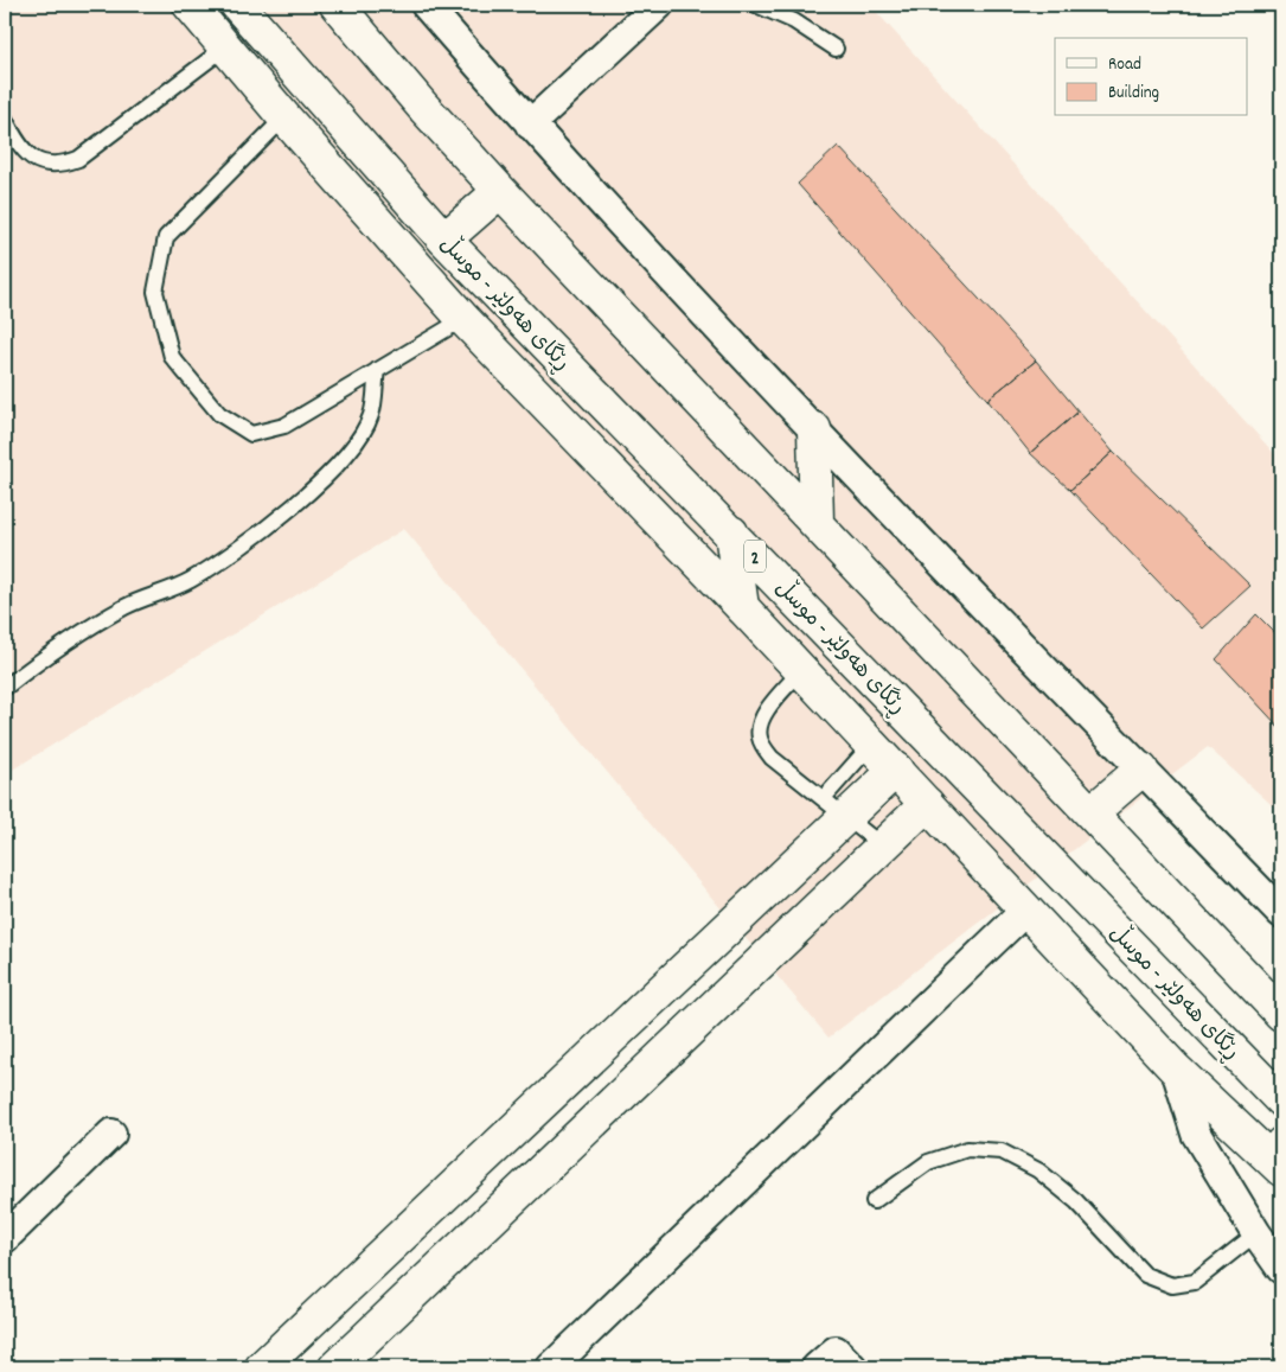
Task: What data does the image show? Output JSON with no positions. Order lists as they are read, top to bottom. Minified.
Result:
{"streets":{"main road":["ڕێگای هەولێر - موسڵ","2"]},"legend":["Road","Building"]}
